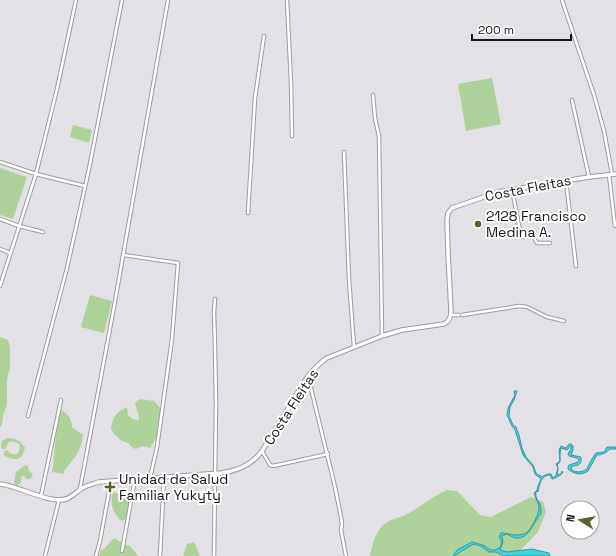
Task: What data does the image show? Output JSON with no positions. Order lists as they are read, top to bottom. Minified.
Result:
{"streets":{"main road":["Costa Fleitas"]},"places":{"other":["2128 Francisco Medina A."],"health":["Unidad de Salud Familiar Yukyty"]},"scale_bar":"200 m","north":"left"}
